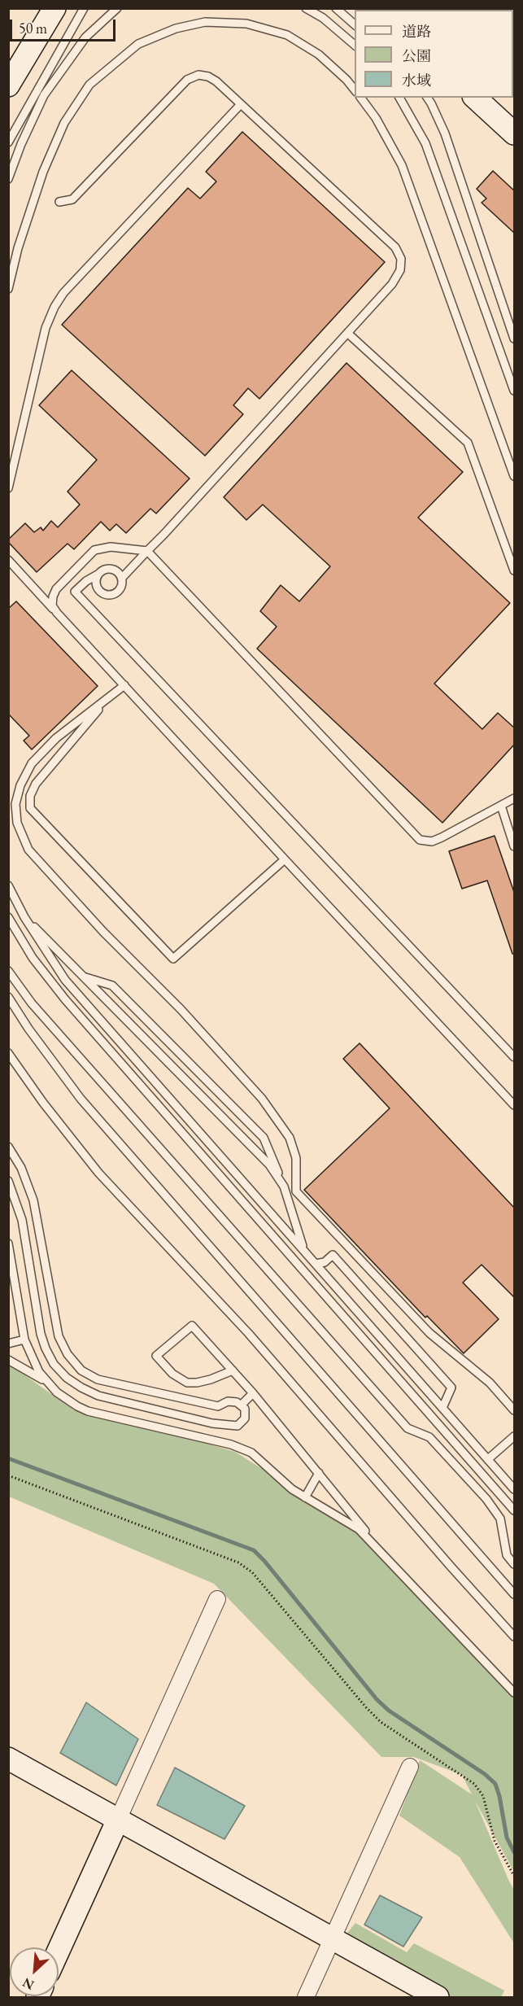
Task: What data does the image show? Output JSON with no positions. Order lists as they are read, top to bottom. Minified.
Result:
{"legend":["道路","公園","水域"],"scale_bar":"50 m","north":"bottom left"}
